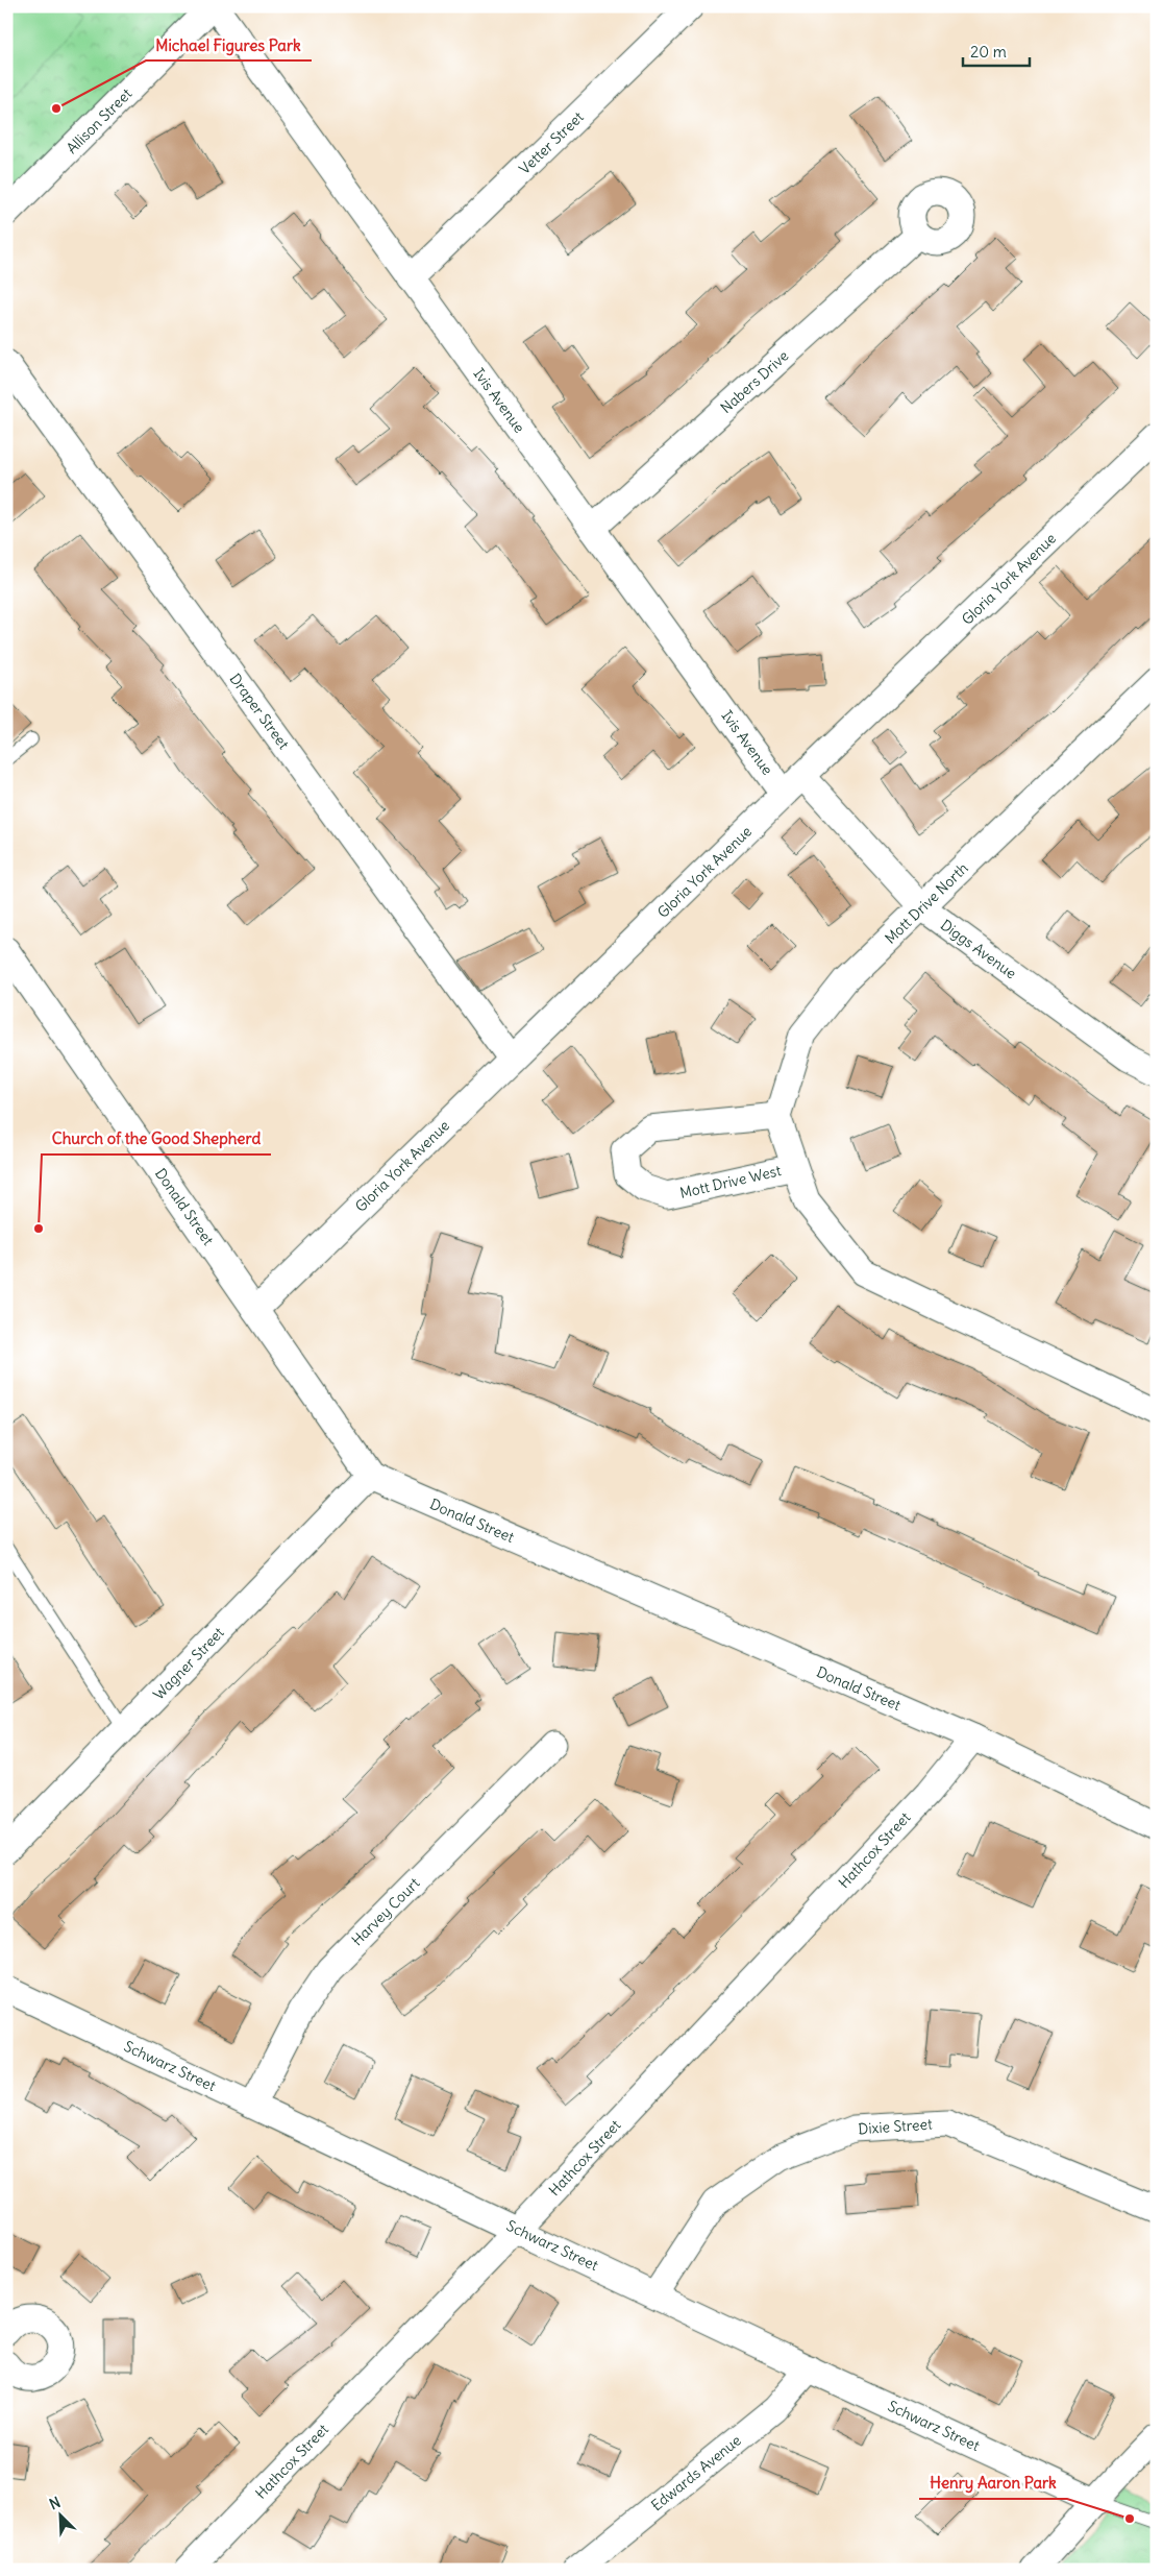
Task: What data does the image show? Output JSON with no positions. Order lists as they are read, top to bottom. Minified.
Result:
{"streets":{"street":["Allison Street","Vetter Street","Nabers Drive","Ivis Avenue","Gloria York Avenue","Draper Street","Mott Drive North","Diggs Avenue","Mott Drive West","Donald Street","Wagner Street","Hathcox Street","Harvey Court","Schwarz Street","Dixie Street","Edwards Avenue"]},"crossings":[["Allison Street","Ivis Avenue"],["Vetter Street","Ivis Avenue"],["Nabers Drive","Ivis Avenue"],["Ivis Avenue","Gloria York Avenue"],["Gloria York Avenue","Draper Street"],["Gloria York Avenue","Diggs Avenue"],["Gloria York Avenue","Donald Street"],["Mott Drive North","Diggs Avenue"],["Mott Drive North","Mott Drive West"],["Donald Street","Wagner Street"],["Donald Street","Hathcox Street"],["Hathcox Street","Schwarz Street"],["Harvey Court","Schwarz Street"],["Schwarz Street","Dixie Street"],["Schwarz Street","Edwards Avenue"]],"places":["Michael Figures Park","Church of the Good Shepherd","Henry Aaron Park"],"scale_bar":"20 m","north":"top left"}
